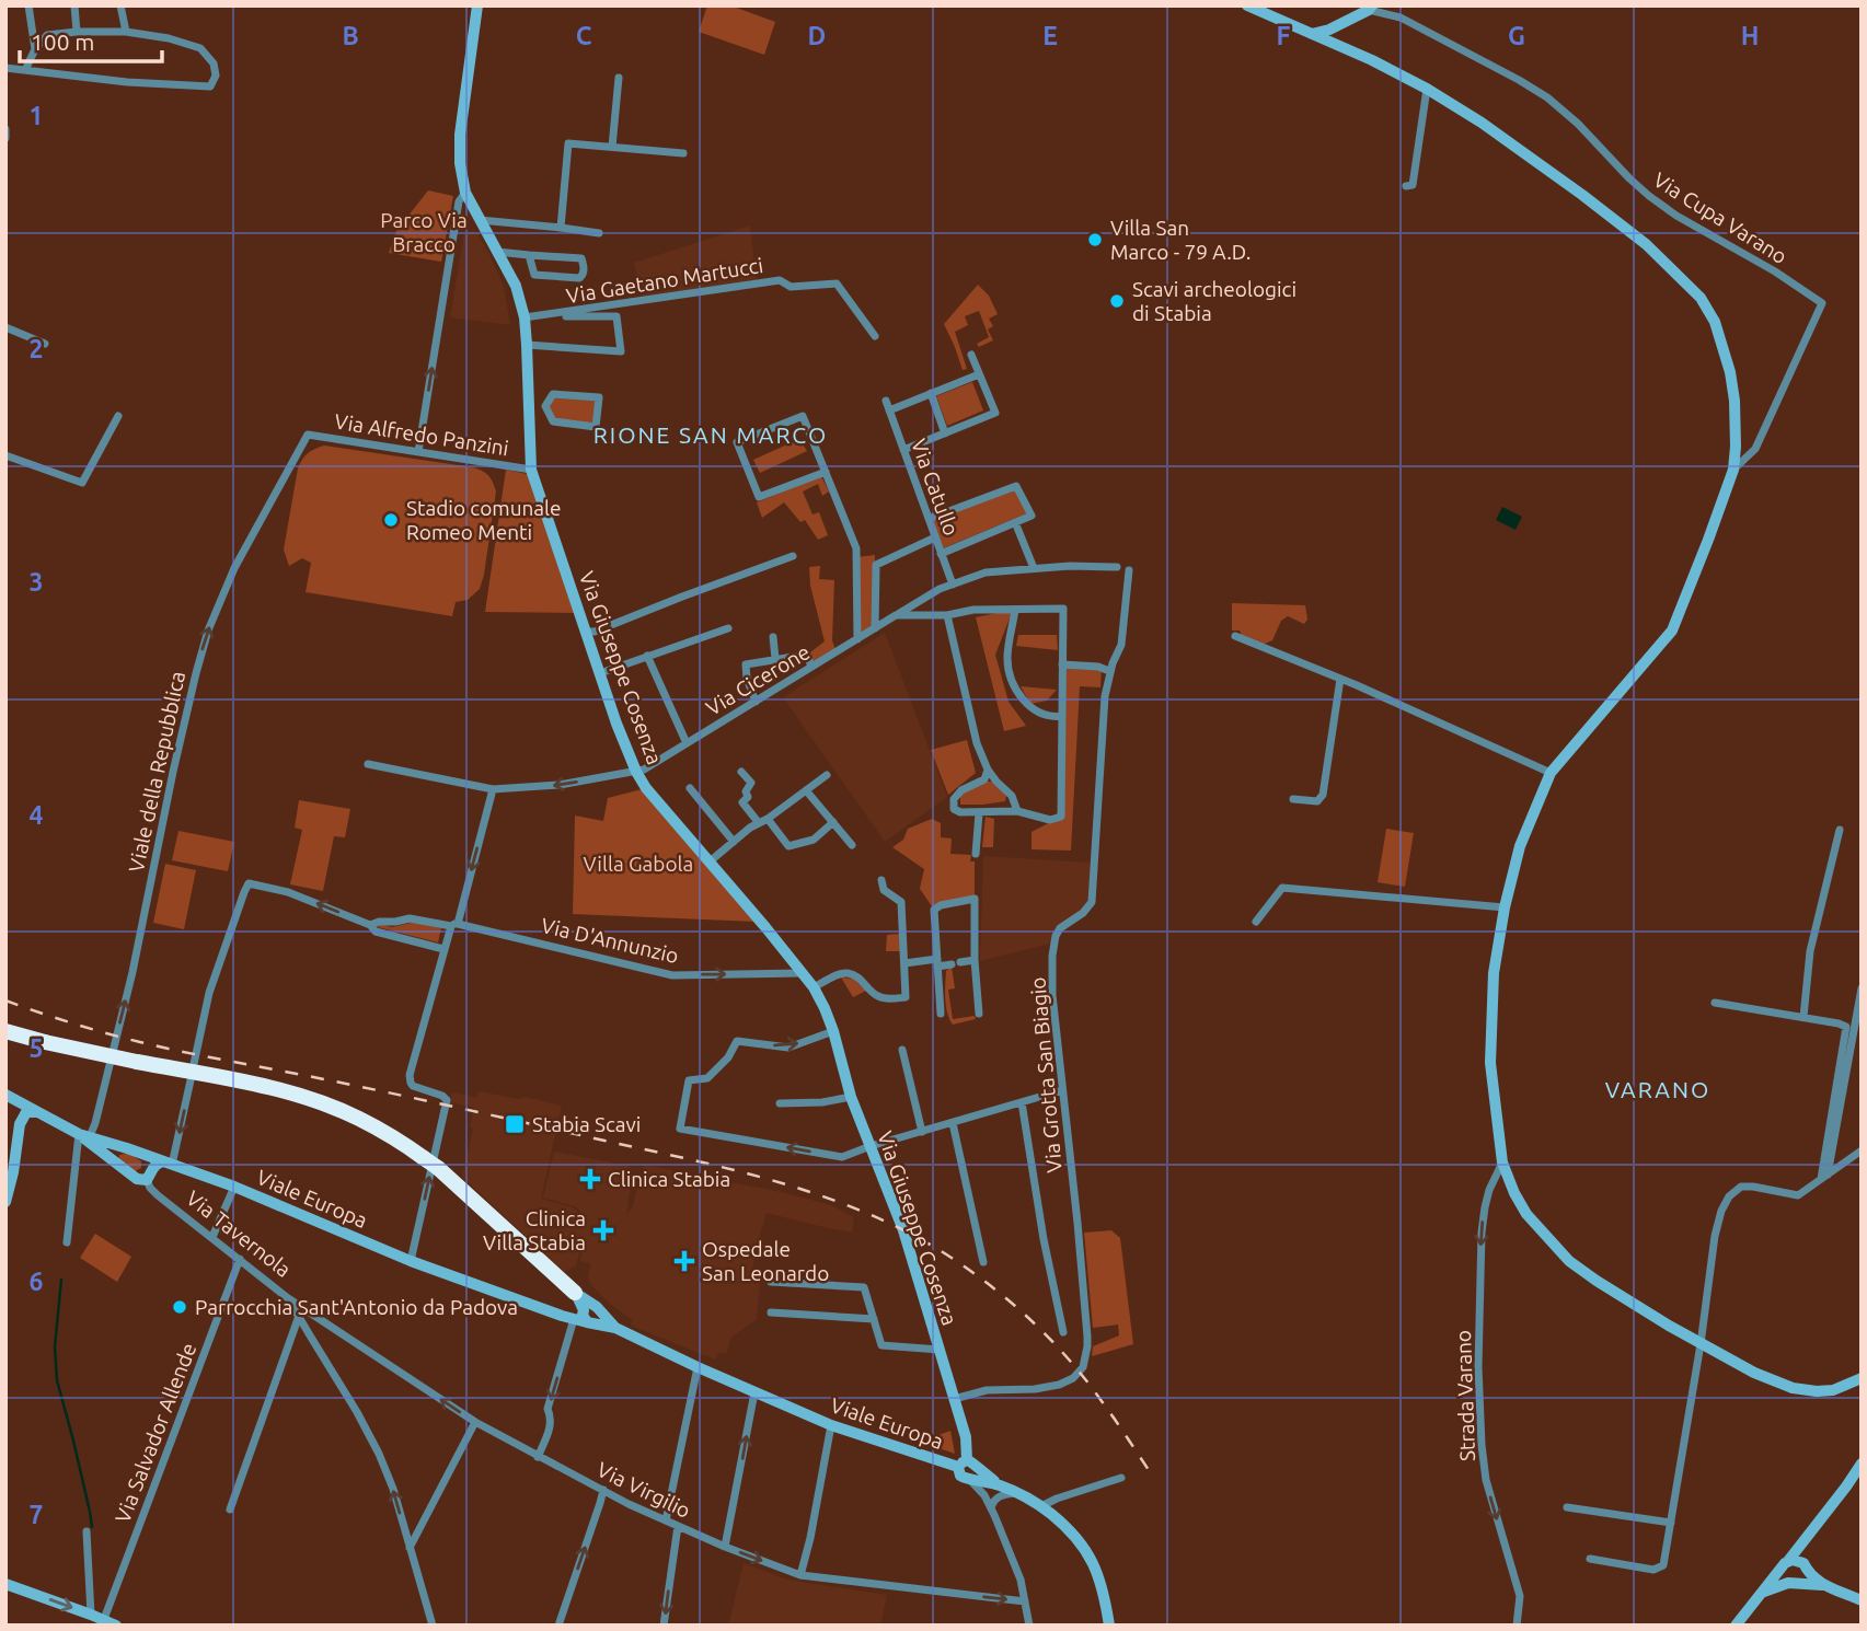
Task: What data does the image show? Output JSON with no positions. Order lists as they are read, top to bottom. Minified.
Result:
{"streets":{"main road":["Via Giuseppe Cosenza","Viale Europa","Via Tavernola"],"street":["Via Cupa Varano","Via Gaetano Martucci","Via Alfredo Panzini","Via Catullo","Via Cicerone","Viale della Repubblica","Via D'Annunzio","Via Grotta San Biagio","Strada Varano","Via Salvador Allende","Via Virgilio"]},"crossings":[["Via Gaetano Martucci","Via Giuseppe Cosenza"],["Via Alfredo Panzini","Via Giuseppe Cosenza"],["Via Alfredo Panzini","Viale della Repubblica"],["Via Catullo","Via Cicerone"],["Via Giuseppe Cosenza","Via Cicerone"],["Via Giuseppe Cosenza","Via D'Annunzio"],["Via Giuseppe Cosenza","Via Grotta San Biagio"],["Via Giuseppe Cosenza","Viale Europa"],["Via Giuseppe Cosenza","Via Virgilio"],["Viale della Repubblica","Viale Europa"],["Viale della Repubblica","Via Tavernola"],["Viale Europa","Via Tavernola"],["Via Tavernola","Via Salvador Allende"],["Via Tavernola","Via Virgilio"]],"one_way":["Viale della Repubblica","Via D'Annunzio","Via Tavernola","Strada Varano"],"districts":["RIONE SAN MARCO","VARANO"],"parks":["Parco Via Bracco","Villa Gabola"],"places":{"other":["Villa San Marco - 79 A.D.","Scavi archeologici di Stabia","Stadio comunale Romeo Menti","Parrocchia Sant'Antonio da Padova"],"transit":["Stabia Scavi"],"health":["Clinica Stabia","Clinica Villa Stabia","Ospedale San Leonardo"]},"scale_bar":"100 m","grid":{"columns":["B","C","D","E","F","G","H"],"rows":["1","2","3","4","5","6","7"]}}
